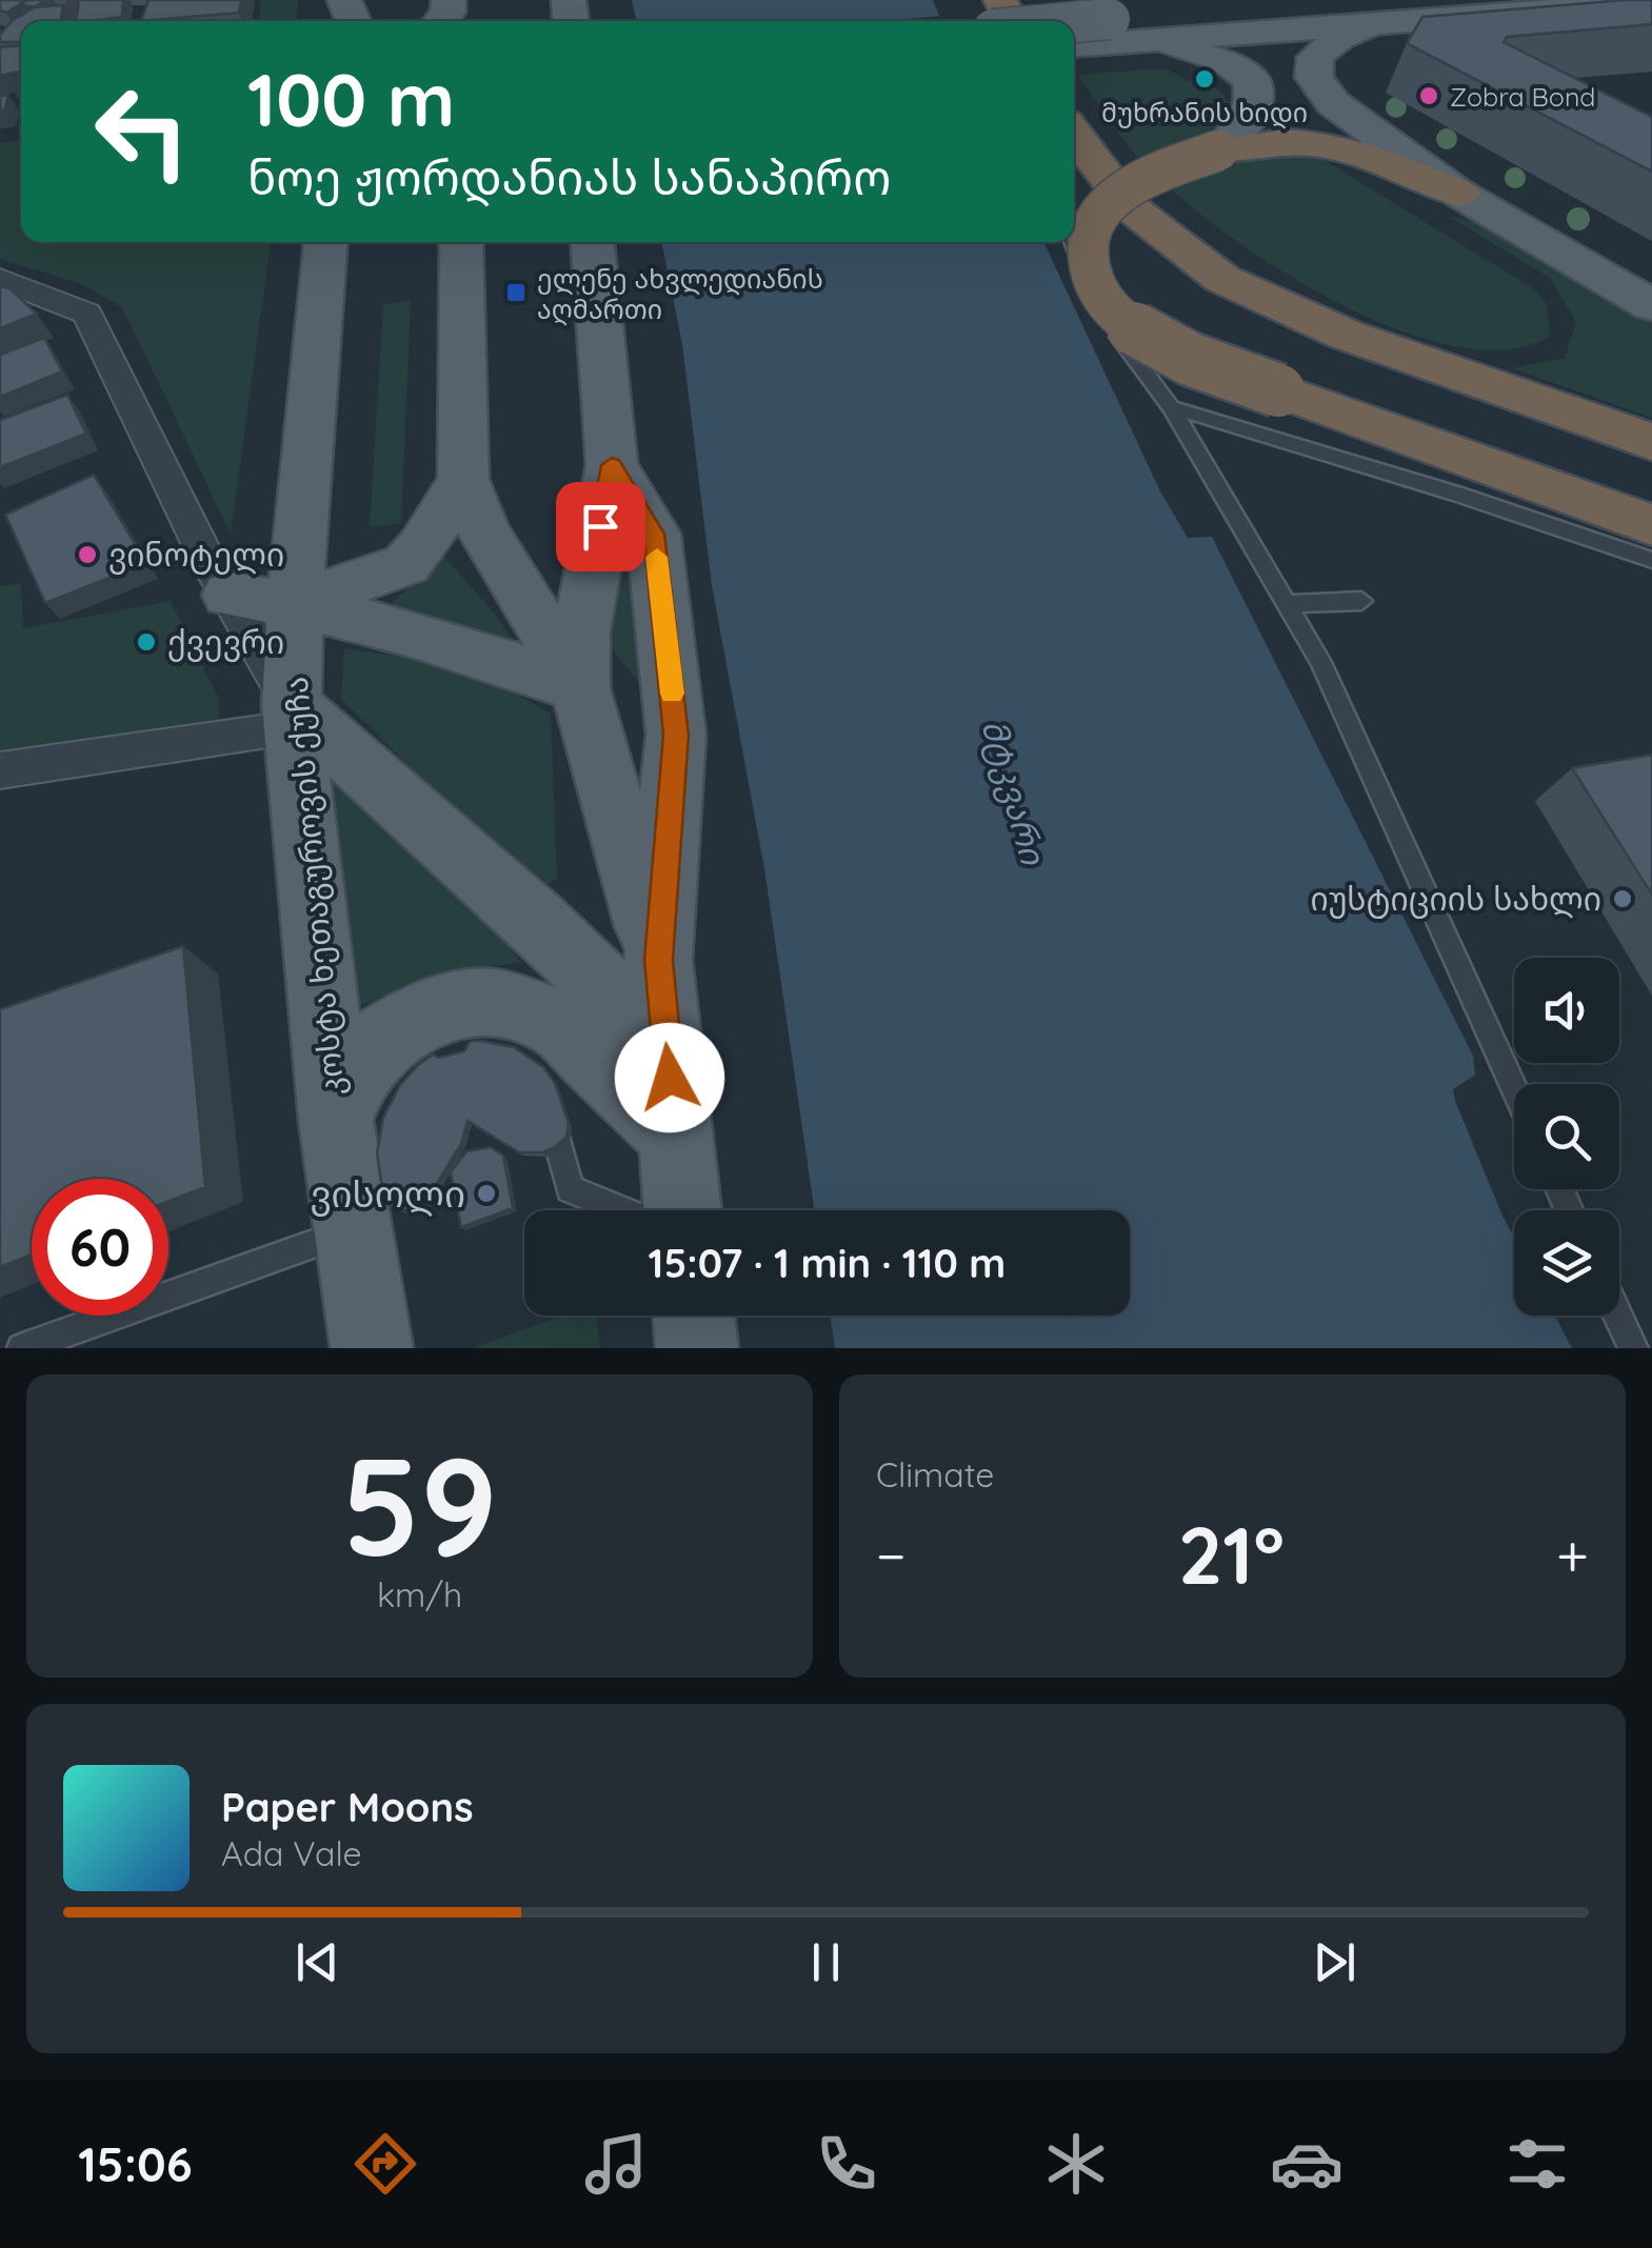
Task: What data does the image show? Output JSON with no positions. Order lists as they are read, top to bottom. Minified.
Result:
{"streets":{"main road":["კოსტა ხეთაგუროვის ქუჩა"]},"water":["მტკვარი"],"places":{"other":["მუხრანის ხიდი","Zobra Bond","ვინოტელი","ქვევრი","იუსტიციის სახლი","ვისოლი"],"transit":["ელენე ახვლედიანის აღმართი"]},"page":{"turn":["100 m","ნოე ჟორდანიას სანაპირო"],"limit":"60","trip":"15:07 · 1 min · 110 m","tile":[["59","km/h"],"Climate"],"heat":["−","21°","+"],"song":["Paper Moons","Ada Vale"],"tabs":"15:06"}}
